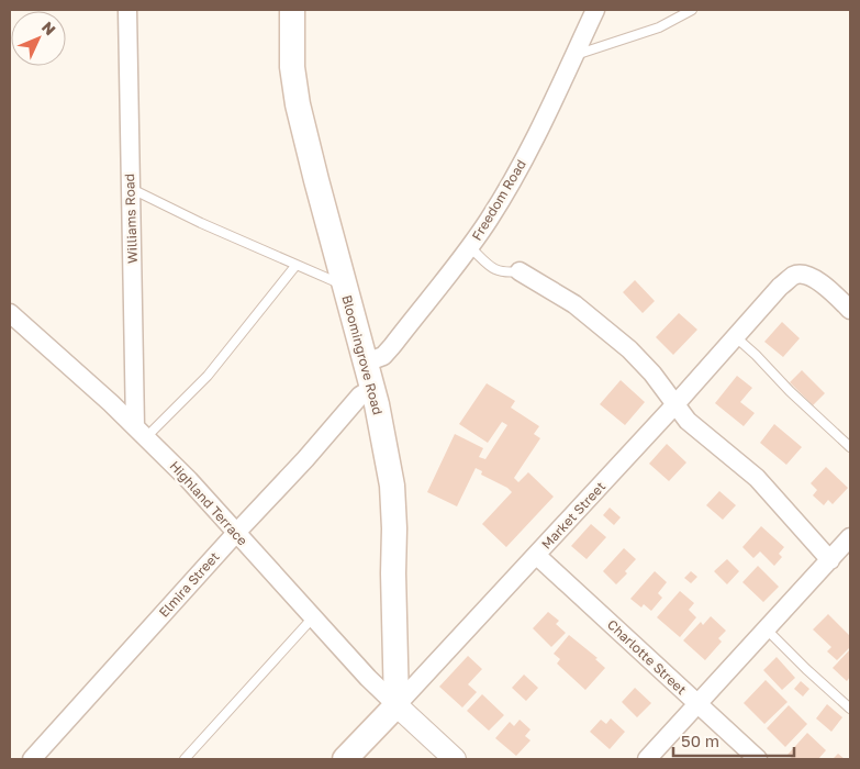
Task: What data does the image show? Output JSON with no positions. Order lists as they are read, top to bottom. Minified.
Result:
{"streets":{"main road":["Bloomingrove Road","Market Street"],"street":["Freedom Road","Williams Road","Highland Terrace","Elmira Street","Charlotte Street"]},"crossings":[["Freedom Road","Bloomingrove Road"],["Williams Road","Highland Terrace"],["Bloomingrove Road","Highland Terrace"],["Bloomingrove Road","Market Street"],["Bloomingrove Road","Elmira Street"],["Highland Terrace","Market Street"],["Highland Terrace","Elmira Street"],["Market Street","Charlotte Street"]],"scale_bar":"50 m","north":"top right"}
